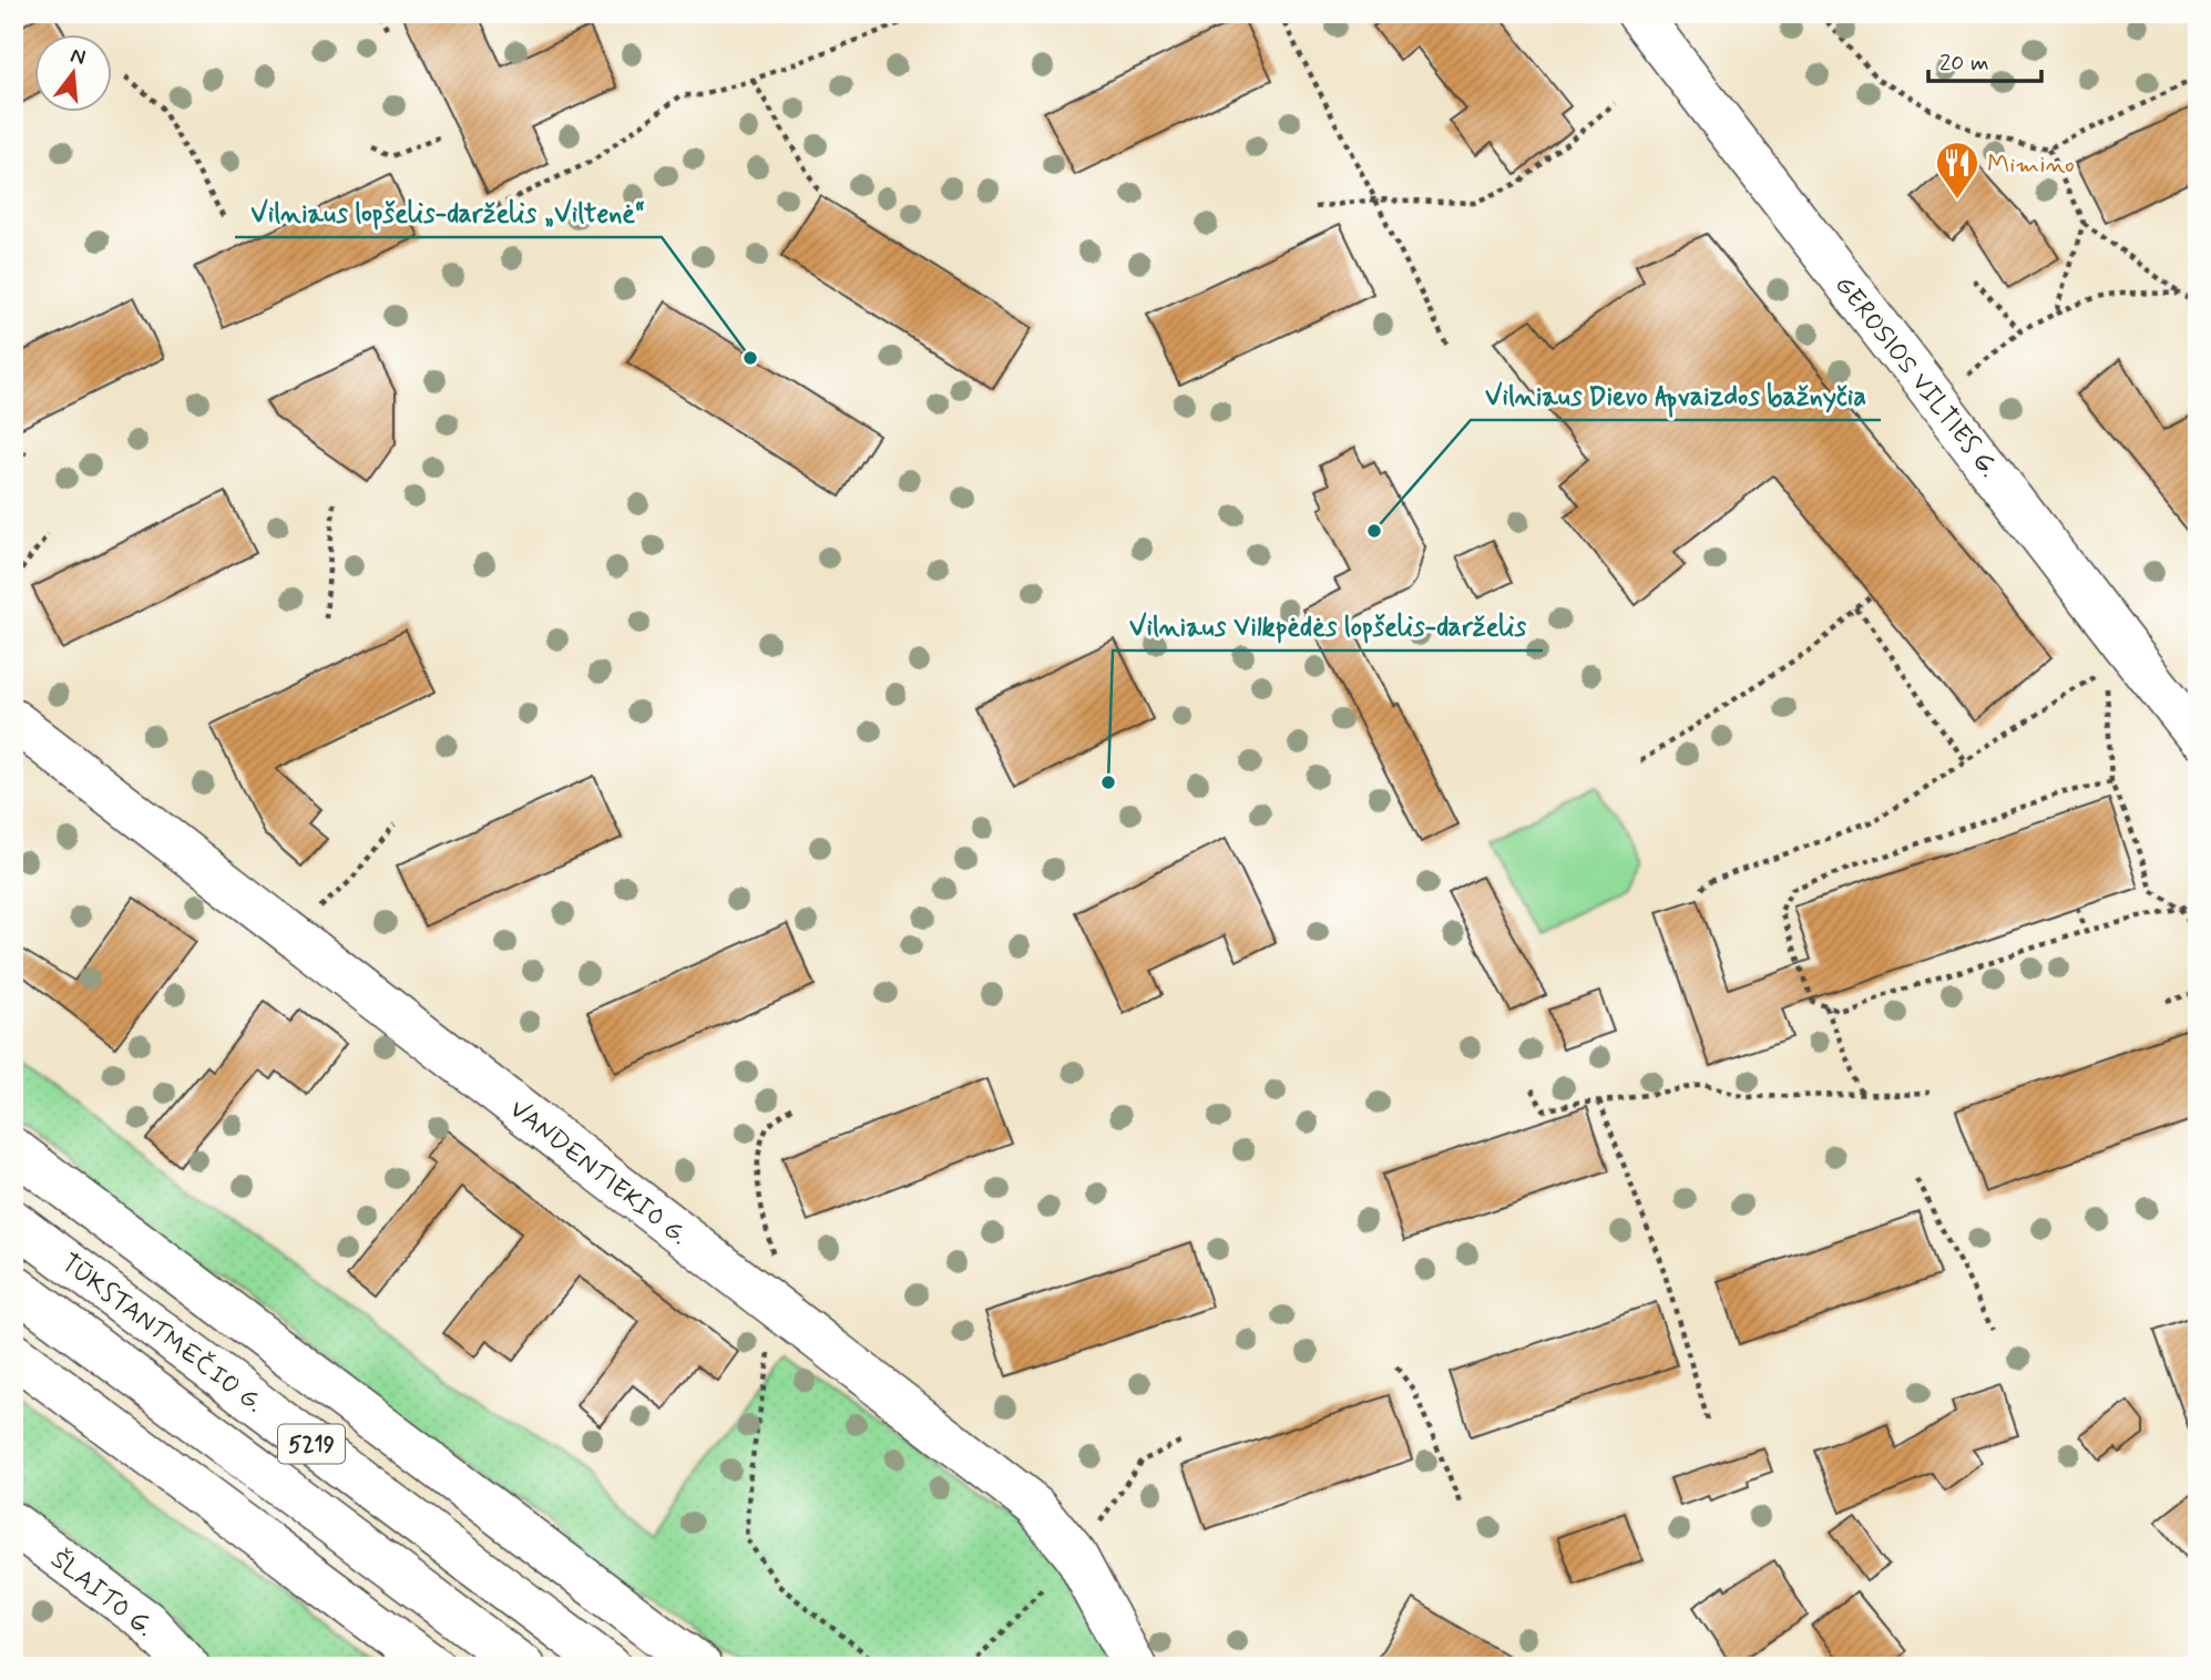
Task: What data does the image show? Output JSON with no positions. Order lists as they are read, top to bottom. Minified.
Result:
{"streets":{"main road":["GEROSIOS VILTIES G.","VANDENTIEKIO G.","TŪKSTANTMEČIO G.","5219","ŠLAITO G."]},"places":{"restaurant":["Mimino"],"other":["Vilniaus lopšelis-darželis „Viltenė“","Vilniaus Dievo Apvaizdos bažnyčia","Vilniaus Vilkpėdės lopšelis-darželis"]},"scale_bar":"20 m","north":"top"}
